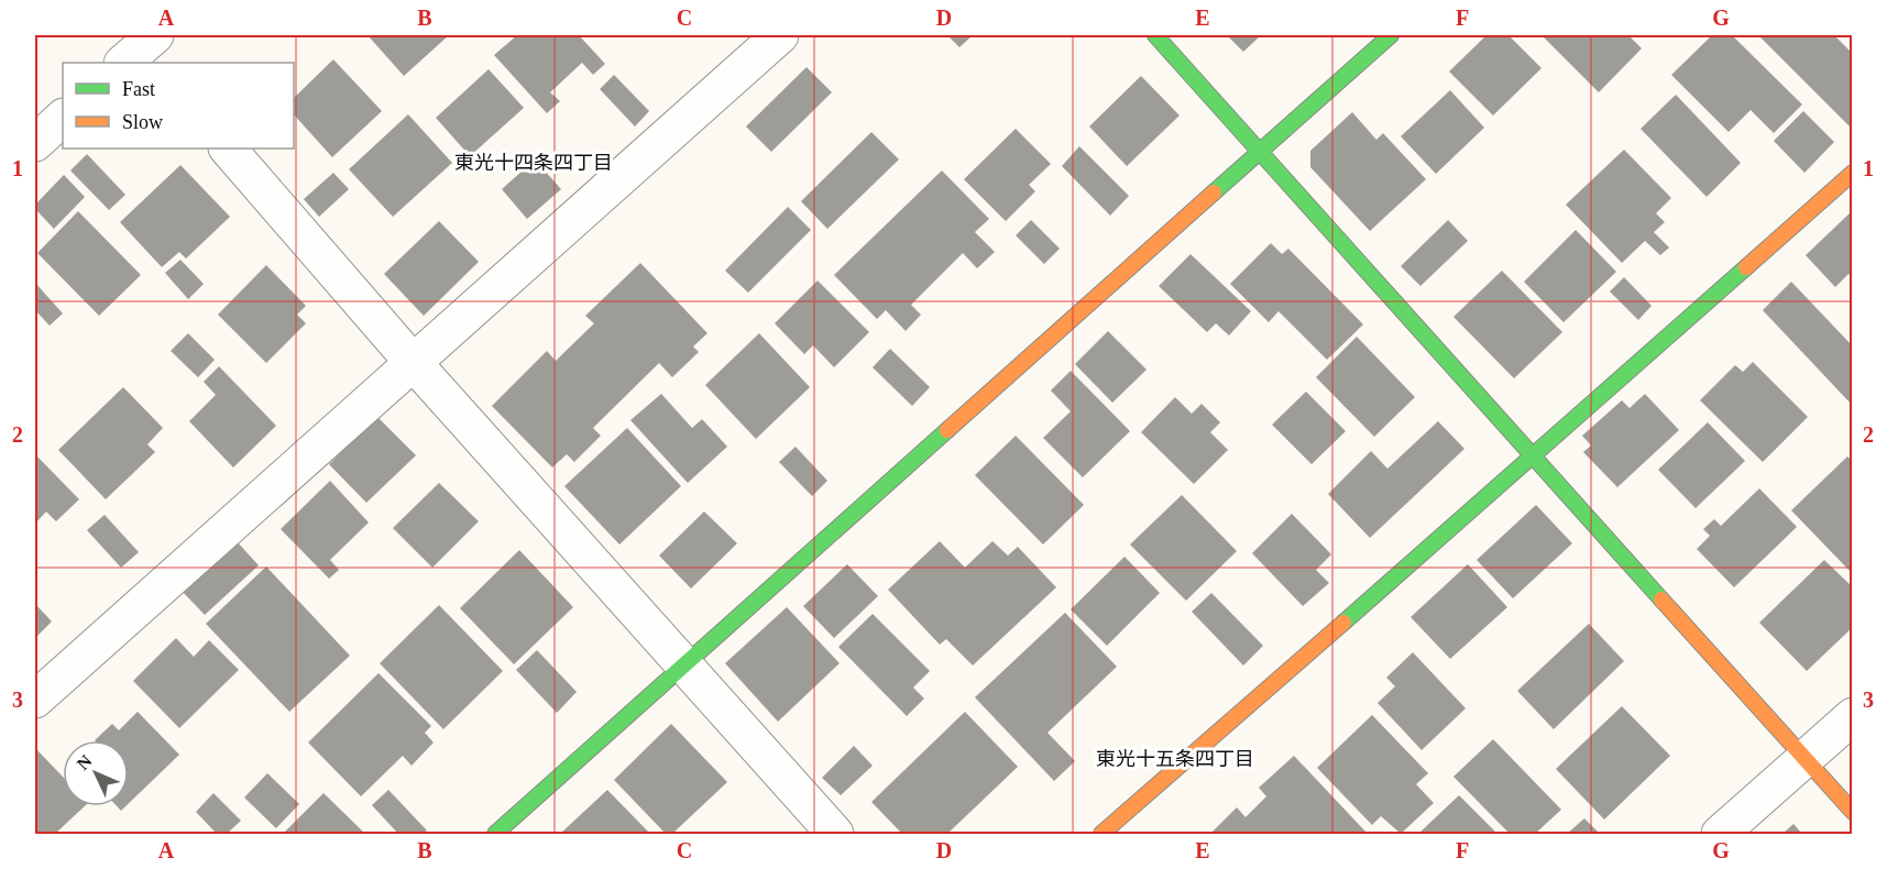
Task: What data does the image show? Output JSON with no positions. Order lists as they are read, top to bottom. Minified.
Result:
{"districts":["東光十四条四丁目","東光十五条四丁目"],"legend":["Fast","Slow"],"north":"top left","grid":{"columns":["A","B","C","D","E","F","G"],"rows":["1","2","3"]}}
